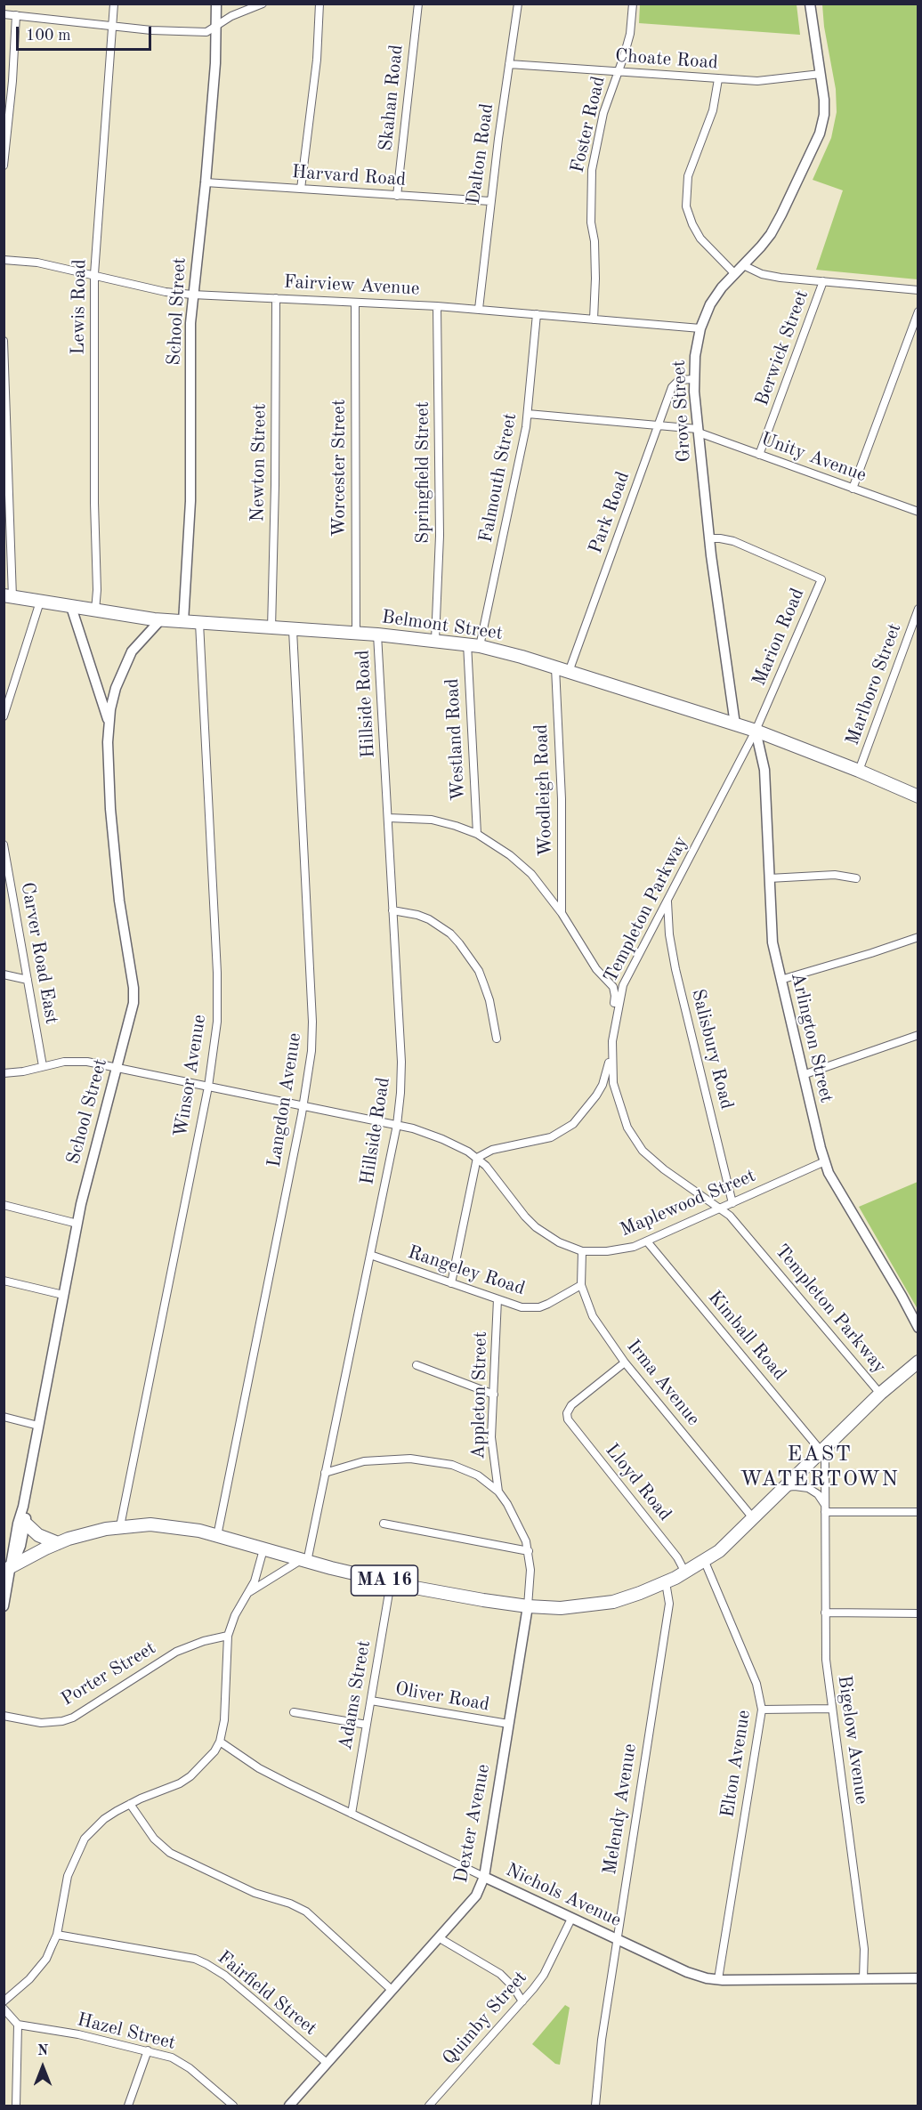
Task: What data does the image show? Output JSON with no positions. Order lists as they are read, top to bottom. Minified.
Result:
{"streets":{"main road":["Belmont Street","MA 16"],"street":["Choate Road","Skahan Road","Foster Road","Dalton Road","Harvard Road","Fairview Avenue","Lewis Road","School Street","Berwick Street","Grove Street","Unity Avenue","Newton Street","Worcester Street","Springfield Street","Falmouth Street","Park Road","Marion Road","Marlboro Street","Hillside Road","Westland Road","Woodleigh Road","Templeton Parkway","Carver Road East","Arlington Street","Salisbury Road","Winsor Avenue","Langdon Avenue","Maplewood Street","Rangeley Road","Kimball Road","Irma Avenue","Appleton Street","Lloyd Road","Porter Street","Adams Street","Oliver Road","Bigelow Avenue","Elton Avenue","Melendy Avenue","Dexter Avenue","Nichols Avenue","Fairfield Street","Quimby Street","Hazel Street"]},"crossings":[["Choate Road","Foster Road"],["Choate Road","Dalton Road"],["Choate Road","Grove Street"],["Skahan Road","Harvard Road"],["Foster Road","Fairview Avenue"],["Dalton Road","Harvard Road"],["Dalton Road","Fairview Avenue"],["Harvard Road","School Street"],["Fairview Avenue","Lewis Road"],["Fairview Avenue","School Street"],["Fairview Avenue","Grove Street"],["Fairview Avenue","Newton Street"],["Fairview Avenue","Worcester Street"],["Fairview Avenue","Springfield Street"],["Fairview Avenue","Falmouth Street"],["Lewis Road","Belmont Street"],["School Street","Belmont Street"],["School Street","Maplewood Street"],["School Street","MA 16"],["Berwick Street","Unity Avenue"],["Grove Street","Unity Avenue"],["Grove Street","Park Road"],["Grove Street","Belmont Street"],["Grove Street","Marion Road"],["Unity Avenue","Falmouth Street"],["Unity Avenue","Park Road"],["Newton Street","Belmont Street"],["Worcester Street","Belmont Street"],["Springfield Street","Belmont Street"],["Falmouth Street","Belmont Street"],["Falmouth Street","Westland Road"],["Park Road","Belmont Street"],["Belmont Street","Marion Road"],["Belmont Street","Marlboro Street"],["Belmont Street","Hillside Road"],["Belmont Street","Westland Road"],["Belmont Street","Woodleigh Road"],["Belmont Street","Templeton Parkway"],["Belmont Street","Arlington Street"],["Belmont Street","Winsor Avenue"],["Belmont Street","Langdon Avenue"],["Marion Road","Templeton Parkway"],["Marion Road","Arlington Street"],["Hillside Road","Maplewood Street"],["Hillside Road","Rangeley Road"],["Hillside Road","MA 16"],["Templeton Parkway","Arlington Street"],["Templeton Parkway","Salisbury Road"],["Templeton Parkway","Maplewood Street"],["Templeton Parkway","MA 16"],["Carver Road East","Maplewood Street"],["Arlington Street","Maplewood Street"],["Salisbury Road","Maplewood Street"],["Winsor Avenue","Maplewood Street"],["Winsor Avenue","MA 16"],["Langdon Avenue","Maplewood Street"],["Langdon Avenue","MA 16"],["Maplewood Street","Kimball Road"],["Maplewood Street","Irma Avenue"],["Rangeley Road","Irma Avenue"],["Rangeley Road","Appleton Street"],["Kimball Road","MA 16"],["Kimball Road","Bigelow Avenue"],["Irma Avenue","Lloyd Road"],["Irma Avenue","MA 16"],["Lloyd Road","MA 16"],["MA 16","Adams Street"],["MA 16","Bigelow Avenue"],["MA 16","Elton Avenue"],["MA 16","Melendy Avenue"],["MA 16","Dexter Avenue"],["Adams Street","Oliver Road"],["Adams Street","Nichols Avenue"],["Oliver Road","Dexter Avenue"],["Bigelow Avenue","Nichols Avenue"],["Elton Avenue","Nichols Avenue"],["Melendy Avenue","Nichols Avenue"],["Dexter Avenue","Nichols Avenue"],["Dexter Avenue","Fairfield Street"],["Nichols Avenue","Quimby Street"]],"districts":["EAST WATERTOWN"],"scale_bar":"100 m","north":"top"}
